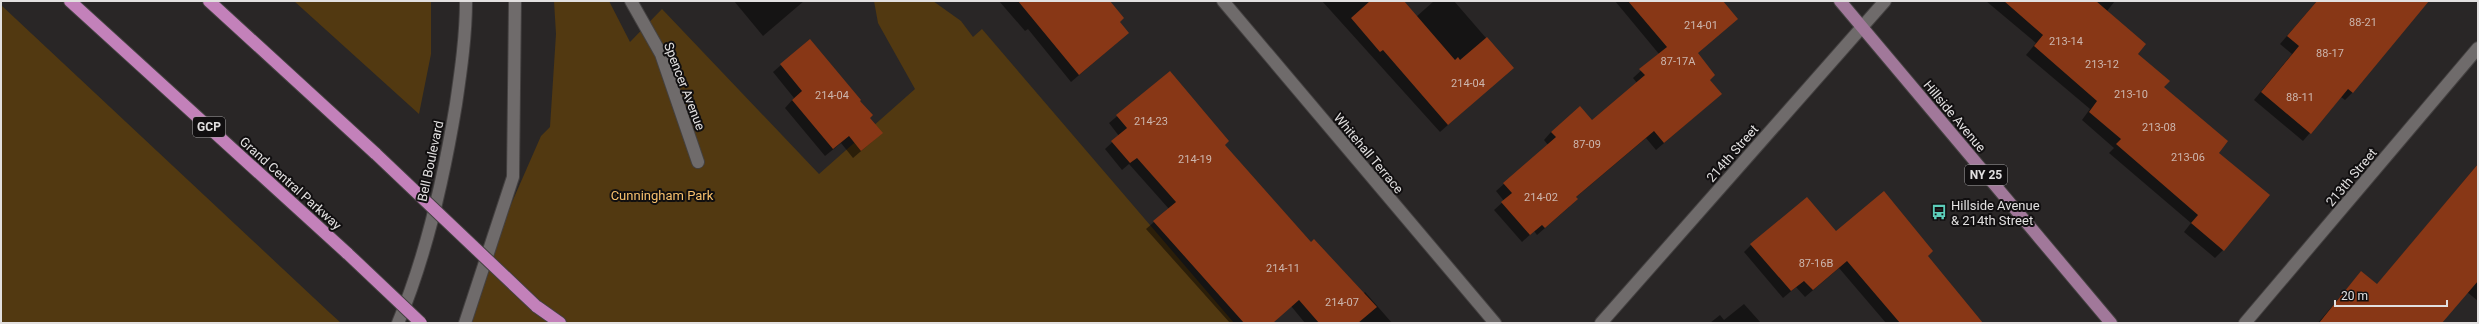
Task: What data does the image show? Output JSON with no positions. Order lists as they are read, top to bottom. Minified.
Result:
{"streets":{"highway":["GCP","Grand Central Parkway"],"main road":["Hillside Avenue","NY 25"],"street":["Spencer Avenue","Whitehall Terrace","214th Street","Bell Boulevard","213th Street"]},"crossings":[["Hillside Avenue","214th Street"]],"parks":["Cunningham Park"],"places":{"bus stop":["Hillside Avenue & 214th Street"]},"house_numbers":["88-21","214-01","213-14","88-17","87-17A","213-12","214-04","213-10","214-04","88-11","214-23","213-08","87-09","213-06","214-19","214-02","87-16B","214-11","214-07"],"scale_bar":"20 m"}
